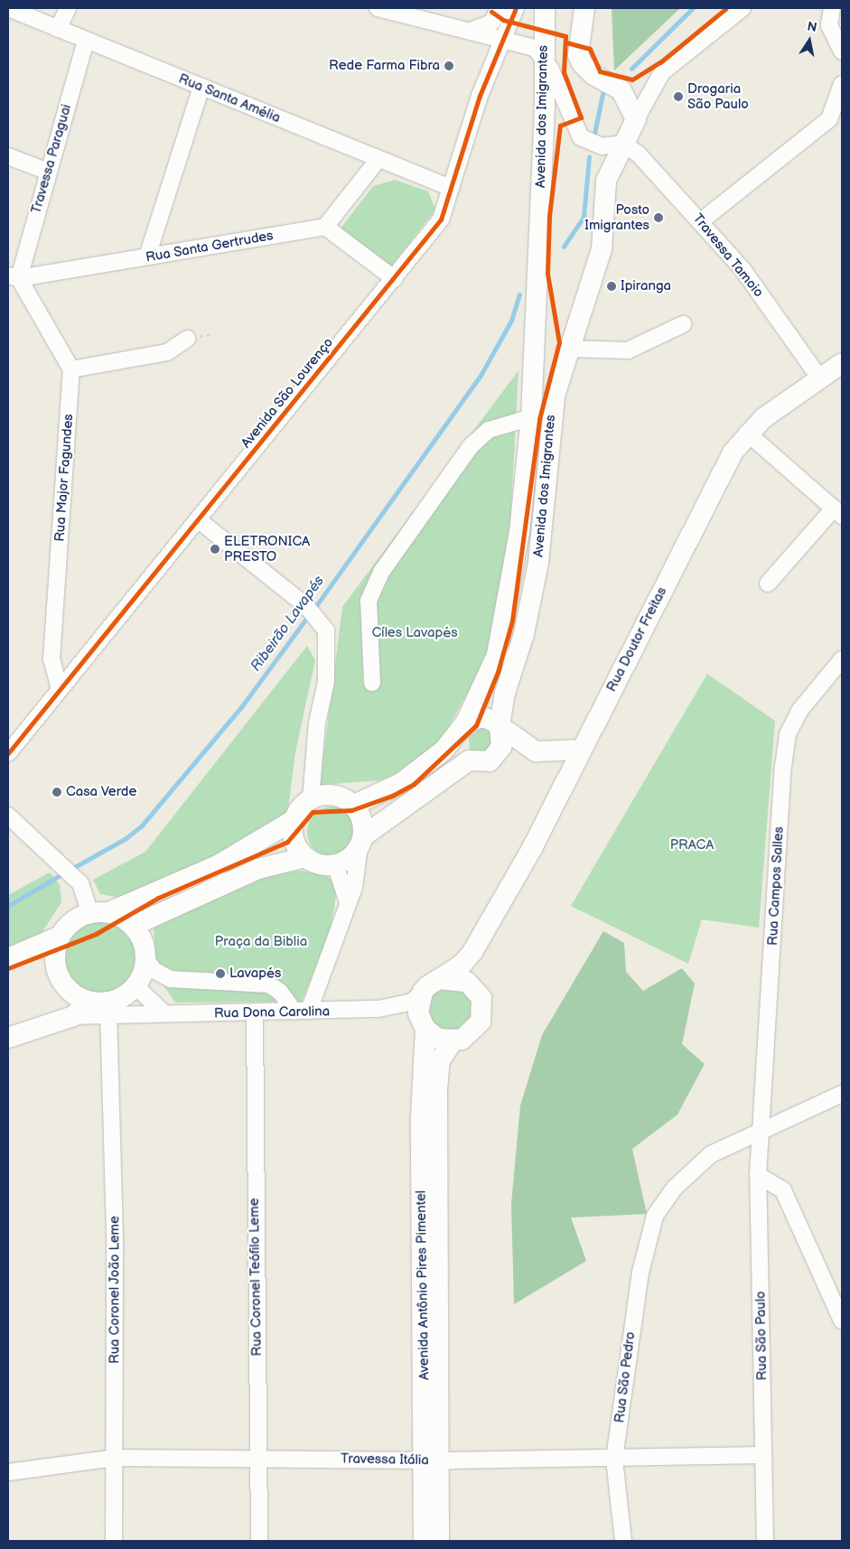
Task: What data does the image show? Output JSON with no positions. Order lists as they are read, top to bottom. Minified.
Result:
{"streets":{"main road":["Avenida dos Imigrantes","Rua Doutor Freitas","Avenida Antônio Pires Pimentel"],"street":["Rua Santa Amélia","Travessa Paraguai","Rua Santa Gertrudes","Travessa Tamoio","Avenida São Lourenço","Rua Major Fagundes","Rua Campos Salles","Rua Dona Carolina","Rua Coronel Teófilo Leme","Rua Coronel João Leme","Rua São Paulo","Rua São Pedro","Travessa Itália"]},"crossings":[["Rua Santa Amélia","Travessa Paraguai"],["Rua Santa Amélia","Avenida São Lourenço"],["Avenida dos Imigrantes","Travessa Tamoio"],["Travessa Paraguai","Rua Santa Gertrudes"],["Travessa Tamoio","Rua Doutor Freitas"],["Avenida São Lourenço","Rua Major Fagundes"],["Rua Doutor Freitas","Rua Dona Carolina"],["Rua Doutor Freitas","Avenida Antônio Pires Pimentel"],["Rua Campos Salles","Rua São Paulo"],["Rua Campos Salles","Rua São Pedro"],["Rua Dona Carolina","Rua Coronel Teófilo Leme"],["Rua Dona Carolina","Avenida Antônio Pires Pimentel"],["Rua Dona Carolina","Rua Coronel João Leme"],["Rua Coronel Teófilo Leme","Travessa Itália"],["Avenida Antônio Pires Pimentel","Travessa Itália"],["Rua Coronel João Leme","Travessa Itália"],["Rua São Paulo","Rua São Pedro"],["Rua São Paulo","Travessa Itália"],["Rua São Pedro","Travessa Itália"]],"water":["Ribeirão Lavapés"],"parks":["Cíles Lavapés","PRACA","Praça da Biblia"],"places":["Rede Farma Fibra","Drogaria São Paulo","Posto Imigrantes","Ipiranga","ELETRONICA PRESTO","Casa Verde","Lavapés"],"north":"top"}
